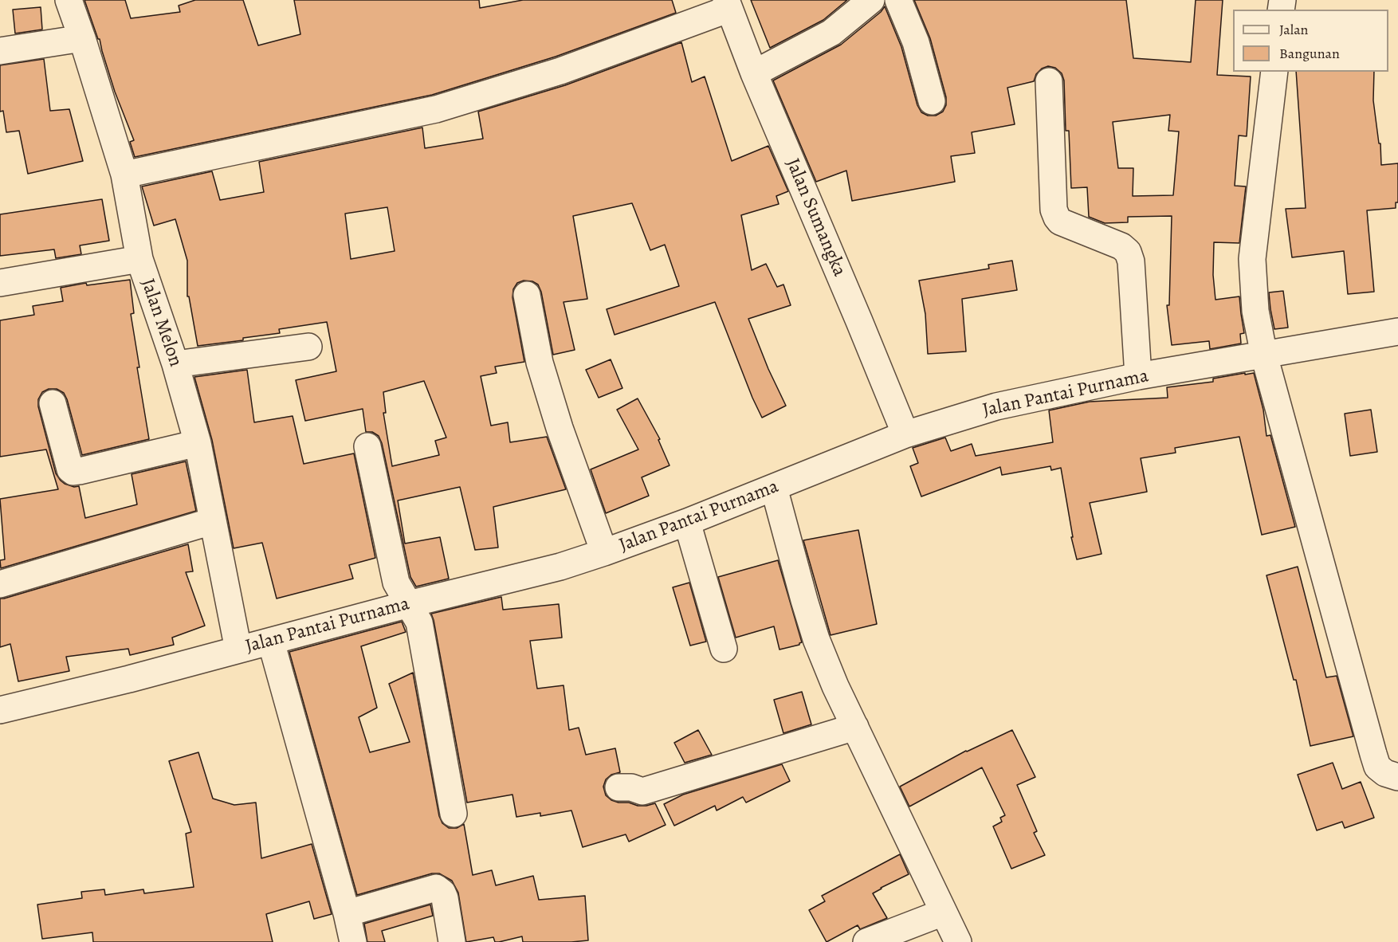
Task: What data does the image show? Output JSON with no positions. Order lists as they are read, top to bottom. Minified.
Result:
{"streets":{"street":["Jalan Sumangka","Jalan Melon","Jalan Pantai Purnama"]},"crossings":[["Jalan Sumangka","Jalan Pantai Purnama"],["Jalan Melon","Jalan Pantai Purnama"]],"legend":["Jalan","Bangunan"]}
